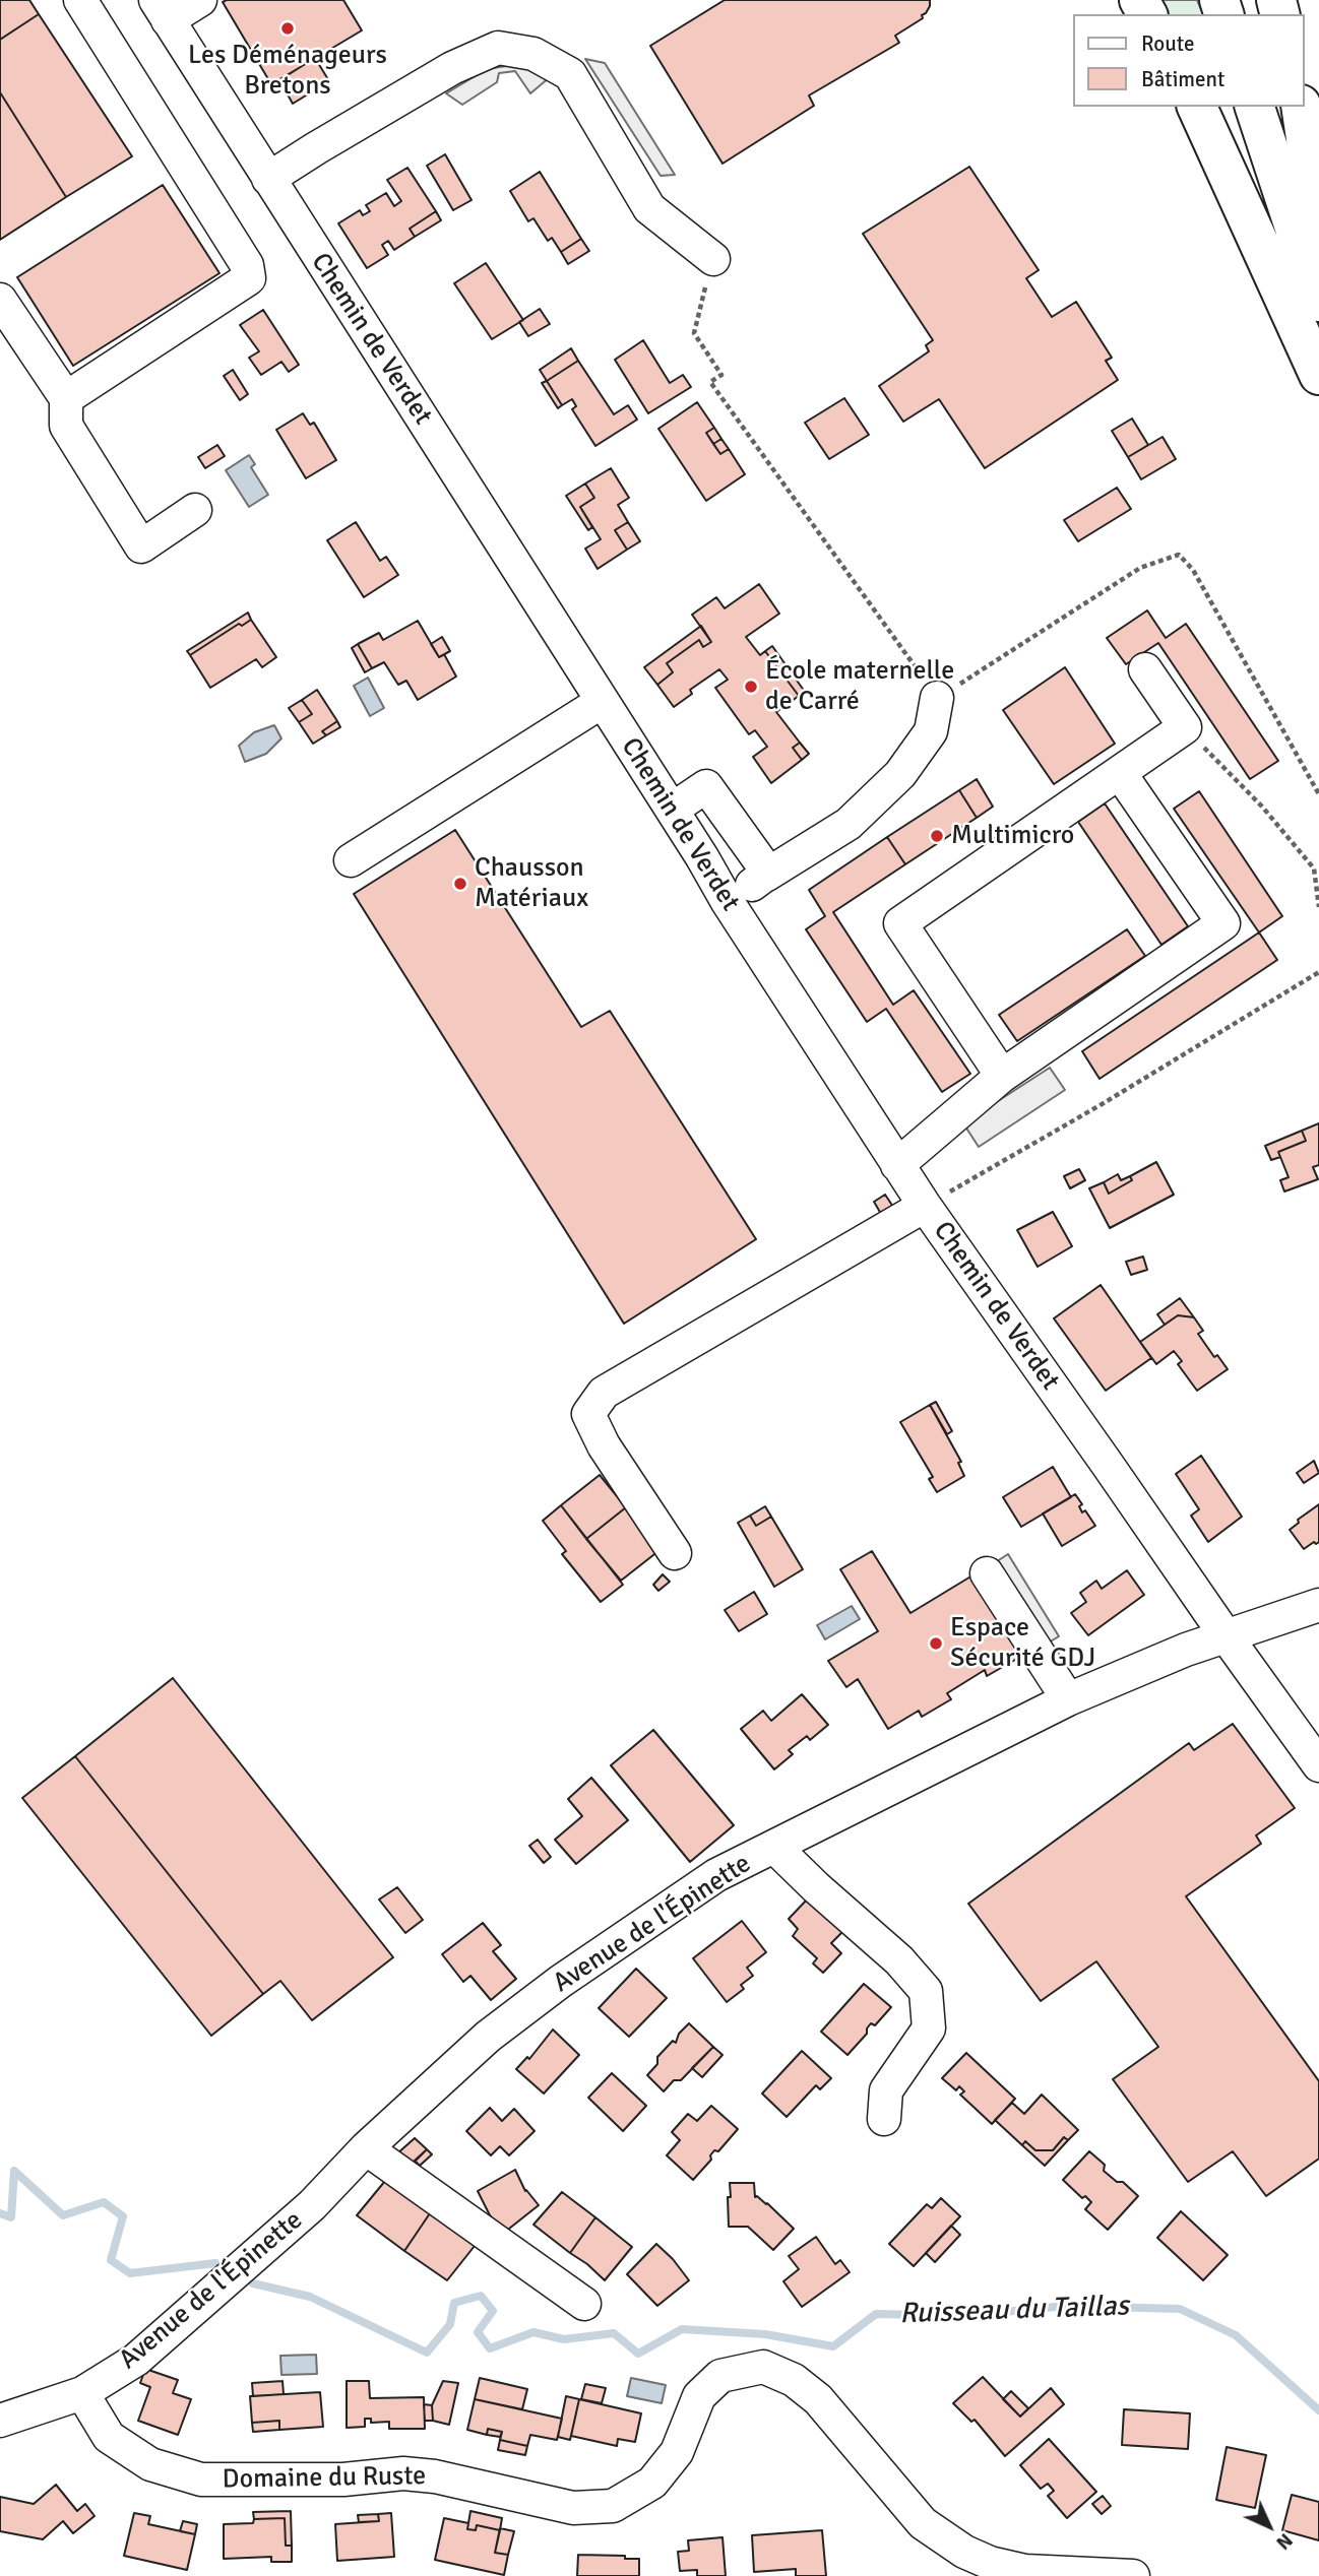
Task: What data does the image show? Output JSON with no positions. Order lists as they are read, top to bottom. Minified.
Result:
{"streets":{"street":["Chemin de Verdet","Avenue de l'Épinette","Domaine du Ruste"]},"crossings":[["Chemin de Verdet","Avenue de l'Épinette"],["Avenue de l'Épinette","Domaine du Ruste"]],"water":["Ruisseau du Taillas"],"places":["Les Déménageurs Bretons","École maternelle de Carré","Multimicro","Chausson Matériaux","Espace Sécurité GDJ"],"legend":["Route","Bâtiment"],"north":"bottom right"}
